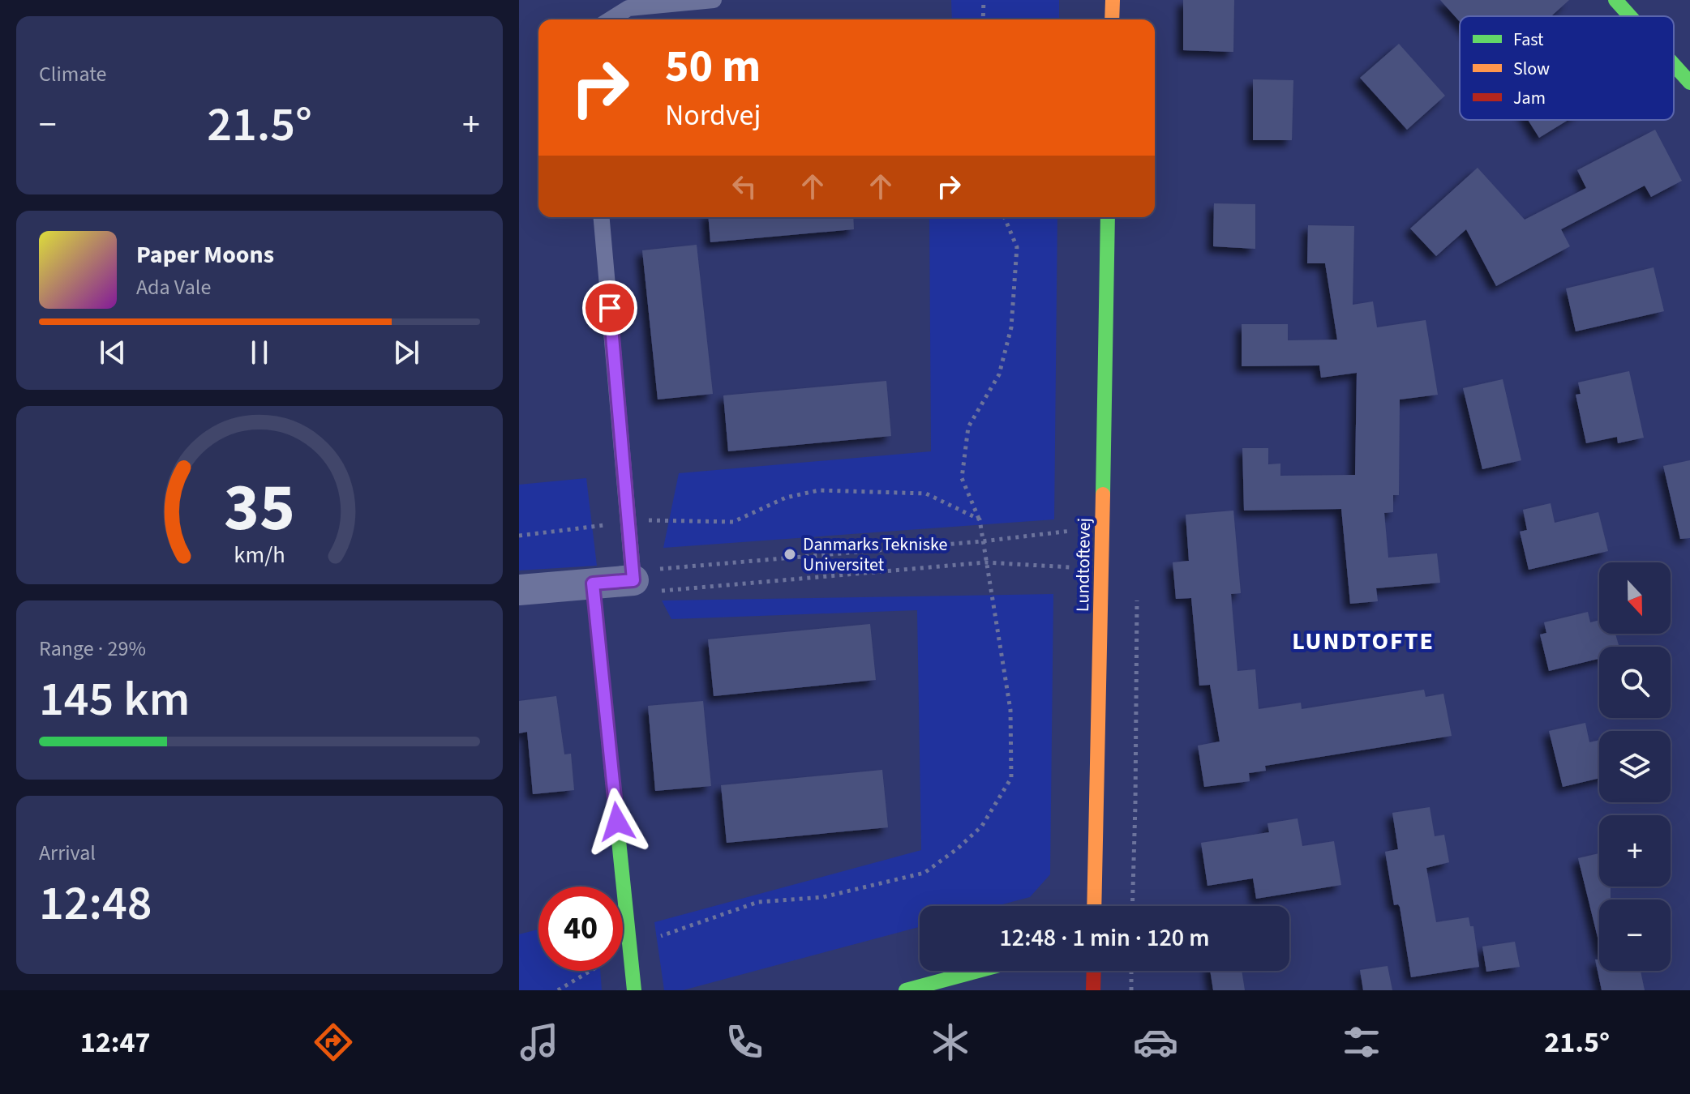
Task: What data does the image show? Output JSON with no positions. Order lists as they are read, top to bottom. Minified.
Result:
{"streets":{"street":["Lundtoftevej"]},"districts":["LUNDTOFTE"],"places":["Danmarks Tekniske Universitet"],"legend":["Fast","Slow","Jam"],"north":"bottom","page":{"tile":["Climate",["Range · 29%","145 km"],["Arrival","12:48"]],"turn":["50 m","Nordvej"],"heat":["−","21.5°","+"],"song":["Paper Moons","Ada Vale"],"map_buttons":["+","−"],"limit":"40","trip":"12:48 · 1 min · 120 m","tabs":["12:47","21.5°"],"gauge":["35","km/h"]}}
